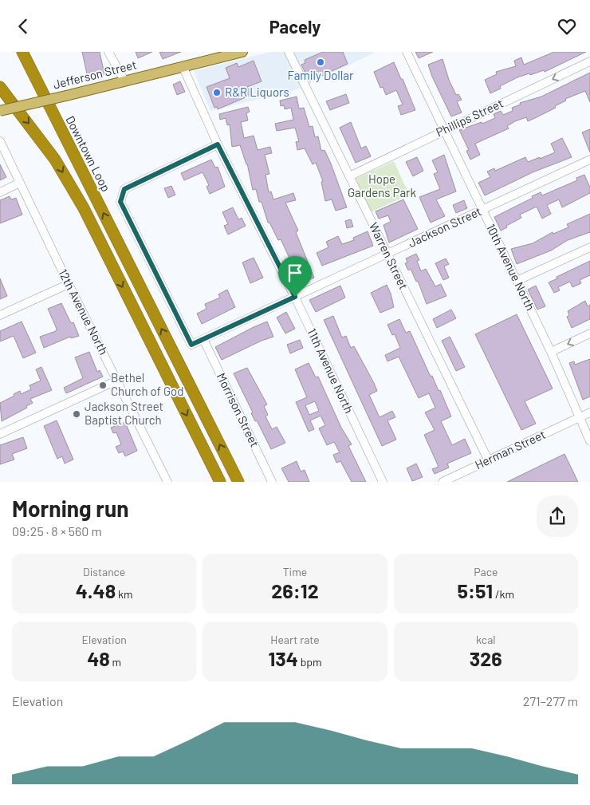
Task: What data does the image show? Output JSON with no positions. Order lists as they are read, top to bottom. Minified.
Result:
{"streets":{"highway":["Downtown Loop"],"main road":["Jefferson Street"],"street":["Phillips Street","Jackson Street","Warren Street","10th Avenue North","12th Avenue North","11th Avenue North","Morrison Street","Herman Street"]},"crossings":[["Jefferson Street","11th Avenue North"],["Phillips Street","Warren Street"],["Phillips Street","10th Avenue North"],["Jackson Street","Warren Street"],["Jackson Street","10th Avenue North"],["Jackson Street","11th Avenue North"],["Jackson Street","Morrison Street"],["Warren Street","Herman Street"],["10th Avenue North","Herman Street"]],"one_way":["Phillips Street"],"parks":["Hope Gardens Park"],"places":["Family Dollar","R&R Liquors","Bethel Church of God","Jackson Street Baptist Church"],"page":{"header":"Pacely","heading":["Morning run","09:25 · 8 × 560 m"],"stats":[["Distance","4.48 km"],["Time","26:12"],["Pace","5:51 /km"],["Elevation","48 m"],["Heart rate","134 bpm"],["kcal","326"]],"chart":["Elevation","271–277 m"]}}
